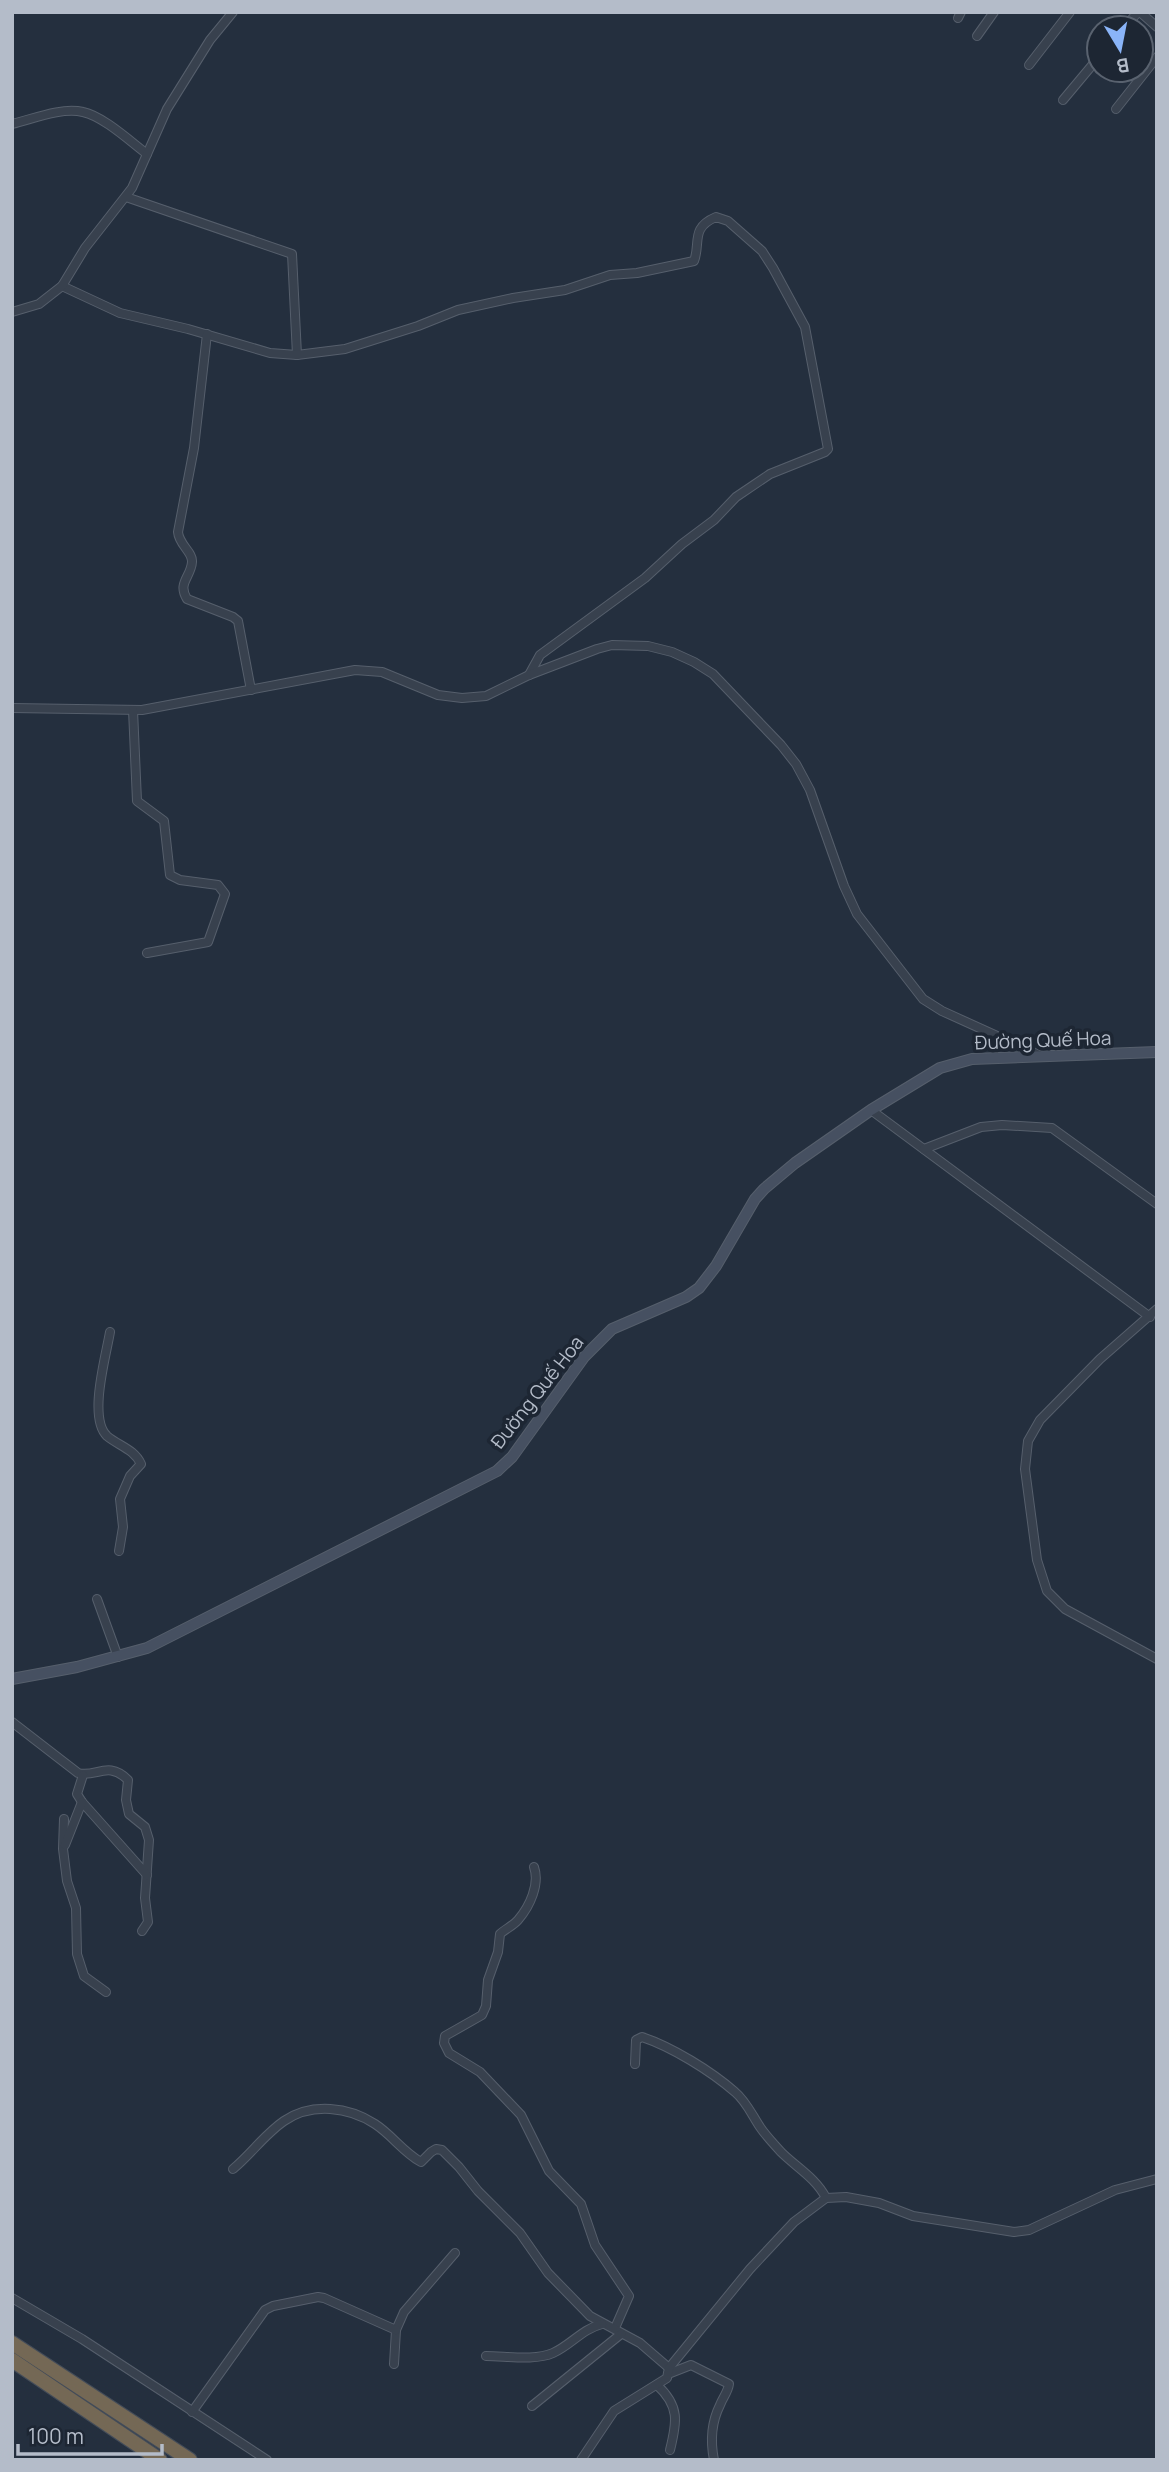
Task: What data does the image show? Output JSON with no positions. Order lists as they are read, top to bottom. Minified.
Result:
{"streets":{"street":["Đường Quế Hoa"]},"scale_bar":"100 m","north":"bottom"}
